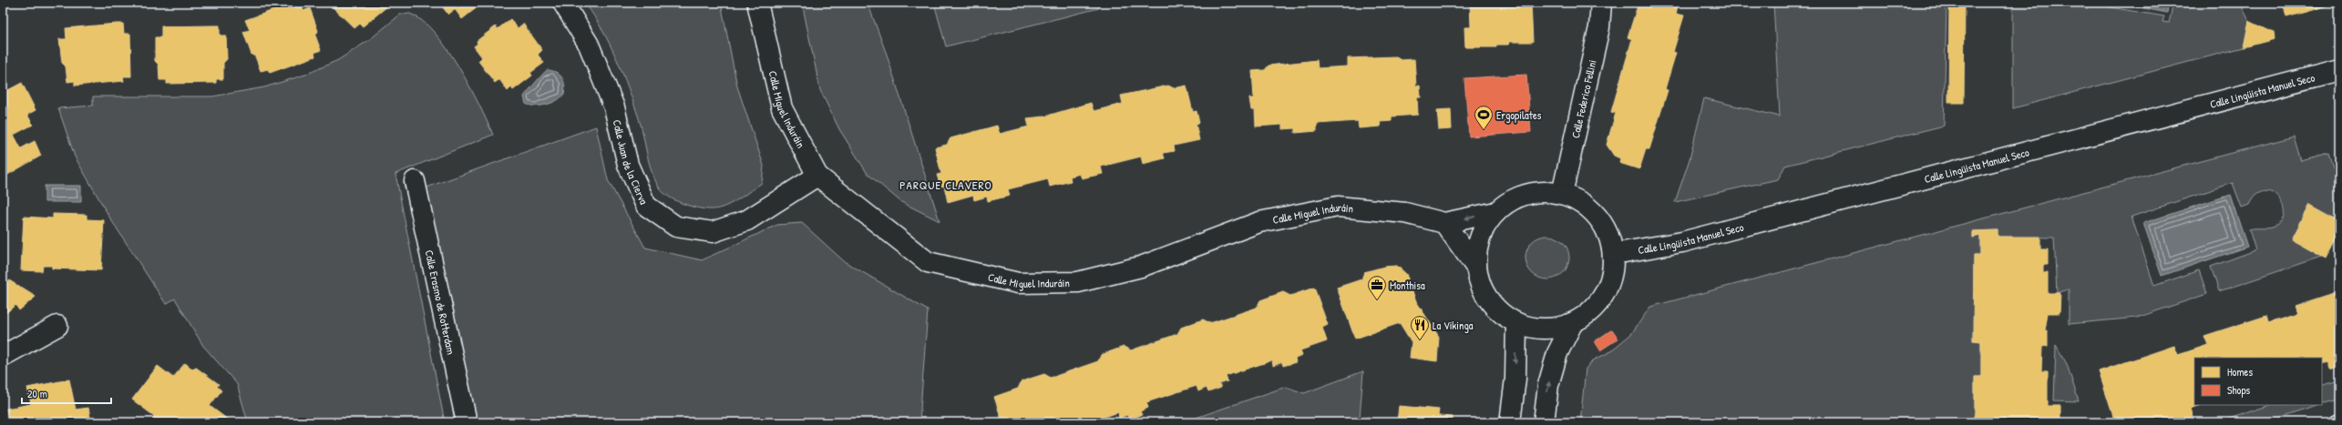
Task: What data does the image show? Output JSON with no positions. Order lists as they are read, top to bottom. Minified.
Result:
{"streets":{"street":["Calle Lingüista Manuel Seco","Calle Federico Fellini","Calle Miguel Induráin","Calle Juan de la Cierva","Calle Erasmo de Rotterdam"]},"crossings":[["Calle Miguel Induráin","Calle Juan de la Cierva"]],"districts":["PARQUE CLAVERO"],"places":{"sports":["Ergopilates"],"office":["Monthisa"],"restaurant":["La Vikinga"]},"legend":["Homes","Shops"],"scale_bar":"20 m"}
